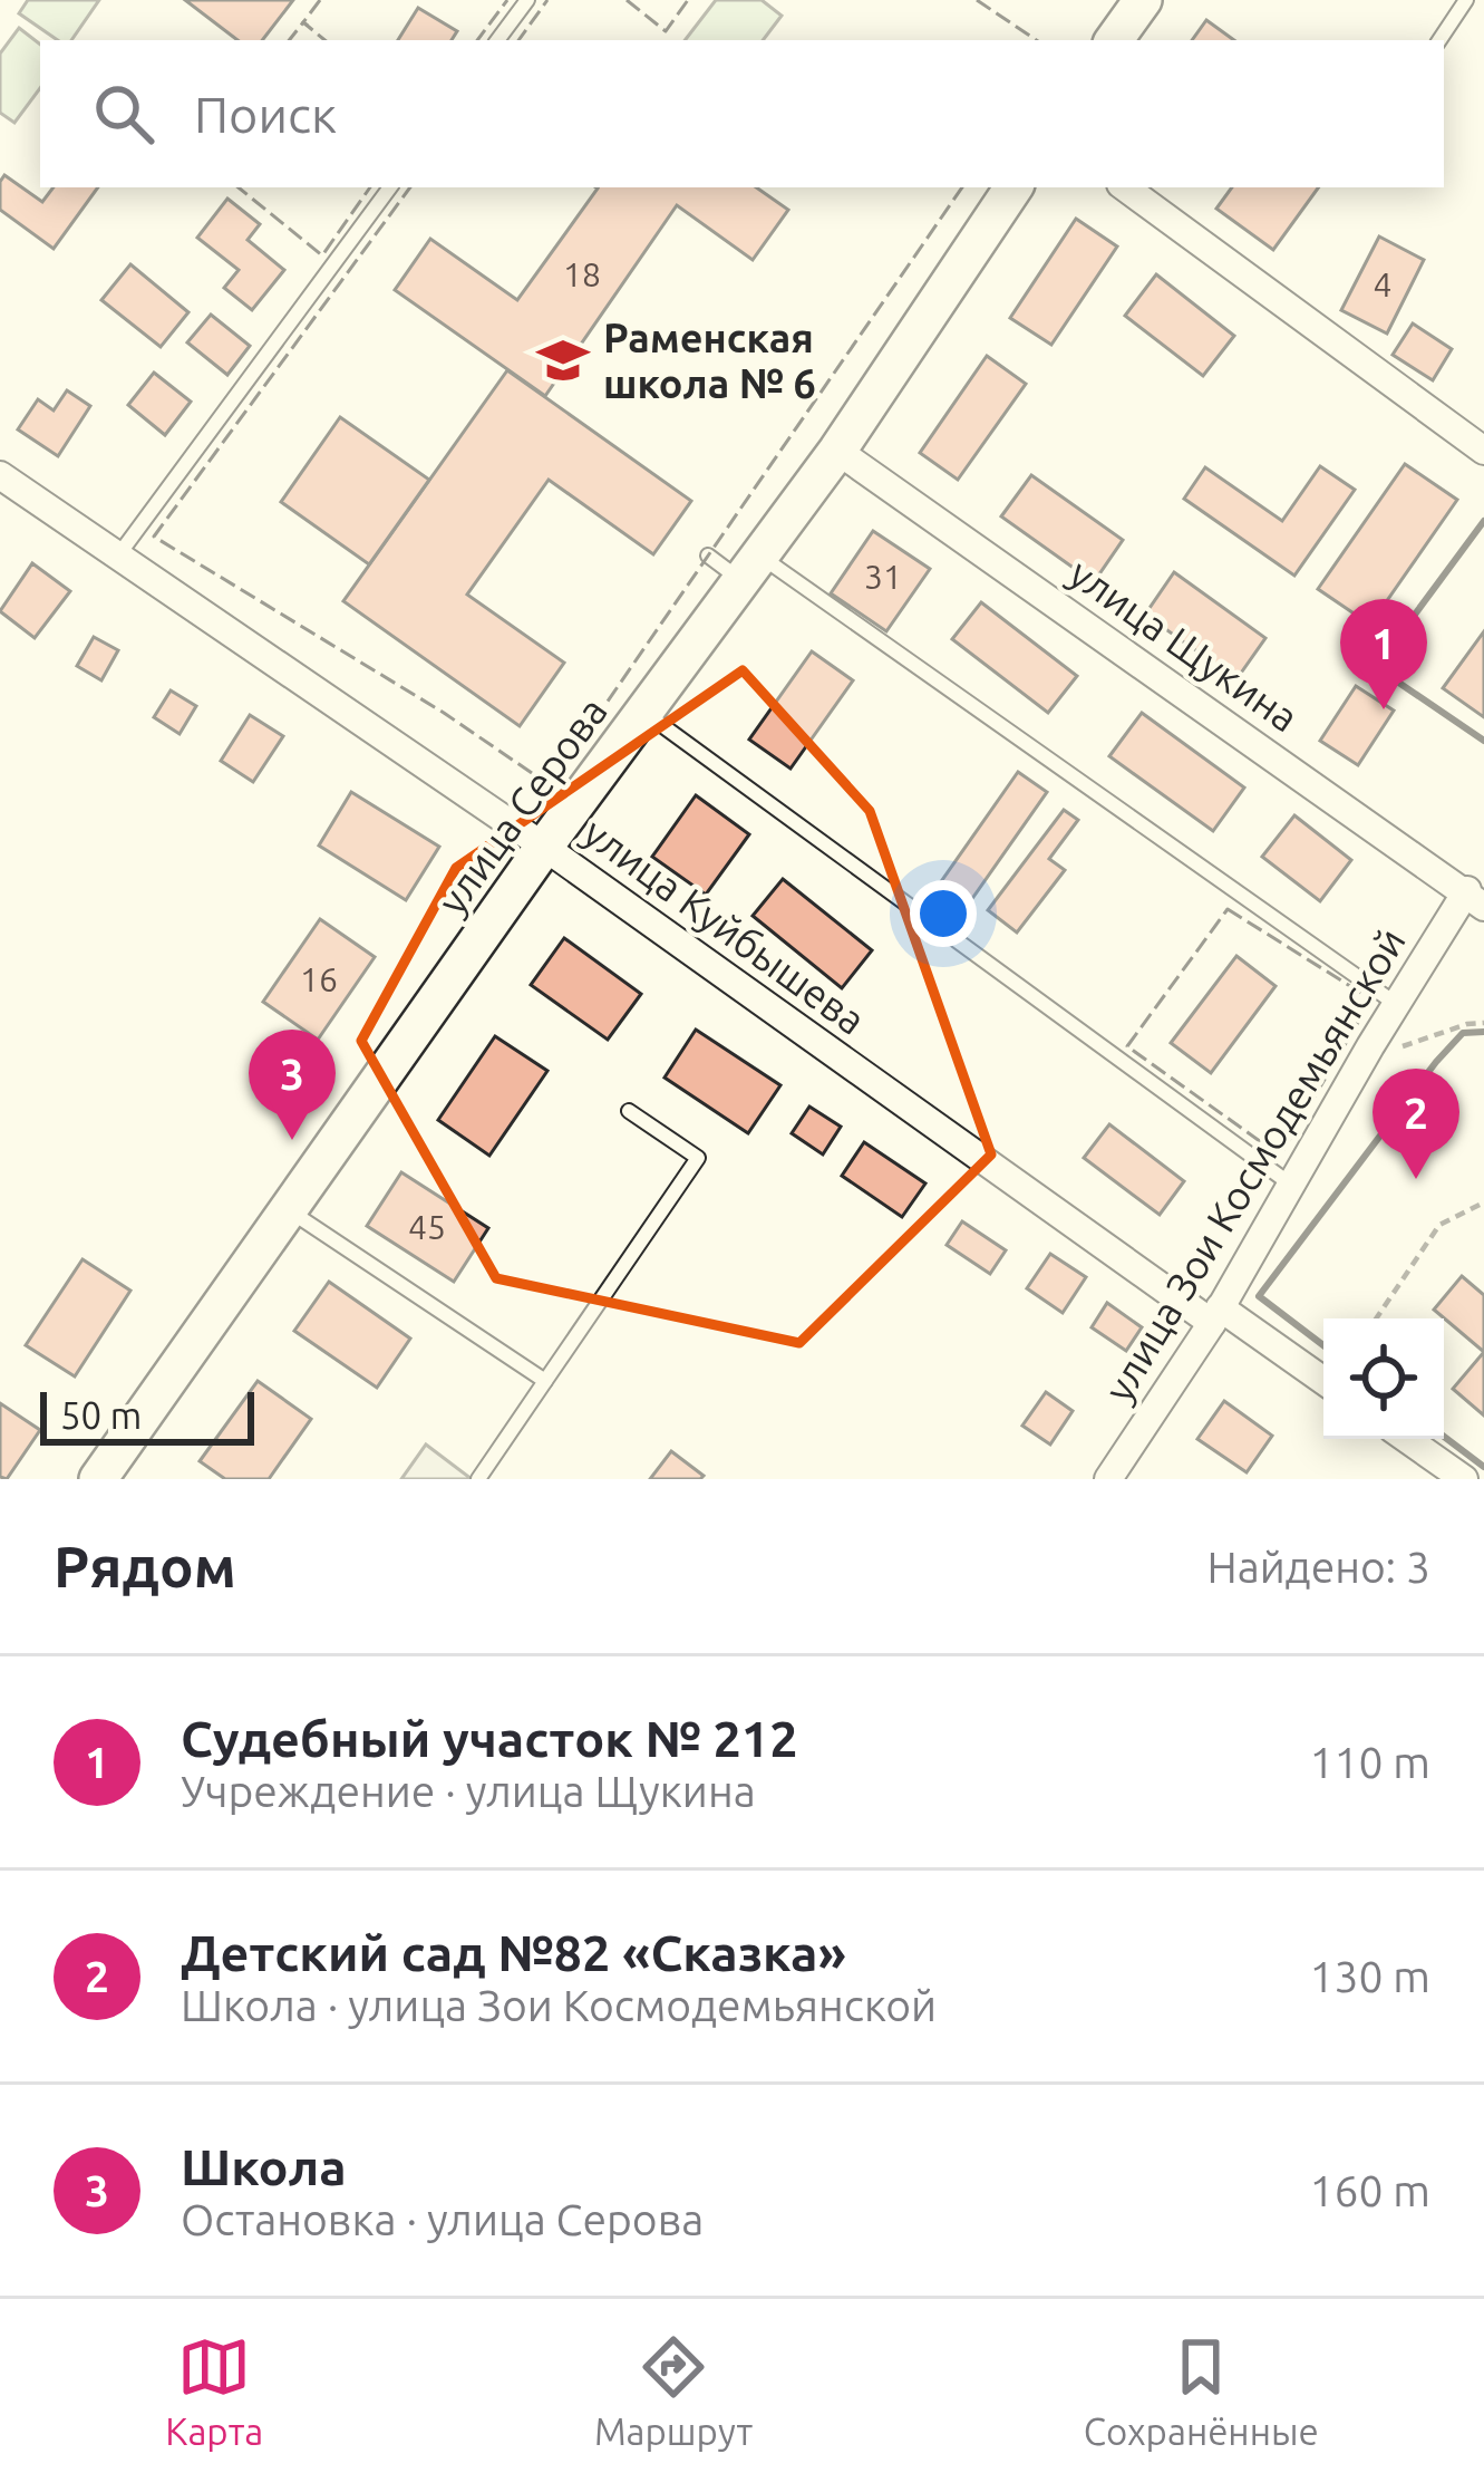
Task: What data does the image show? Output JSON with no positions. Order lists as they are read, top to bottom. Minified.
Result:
{"streets":{"street":["улица Щукина","улица Серова","улица Куйбышева","улица Зои Космодемьянской"]},"crossings":[["улица Щукина","улица Серова"],["улица Щукина","улица Зои Космодемьянской"],["улица Серова","улица Куйбышева"],["улица Куйбышева","улица Зои Космодемьянской"]],"places":{"school or university":["Раменская школа № 6"]},"house_numbers":["18","4","31","16","45"],"scale_bar":"50 m","page":{"search":"Поиск","pins":["1","3","2"],"scale":"50 m","heading":["Рядом","Найдено: 3"],"list":[{"mark":"1","name":"Судебный участок № 212","note":"Учреждение · улица Щукина","value":"110 m"},{"mark":"2","name":"Детский сад №82 «Сказка»","note":"Школа · улица Зои Космодемьянской","value":"130 m"},{"mark":"3","name":"Школа","note":"Остановка · улица Серова","value":"160 m"}],"nav":["Карта","Маршрут","Сохранённые"]}}
